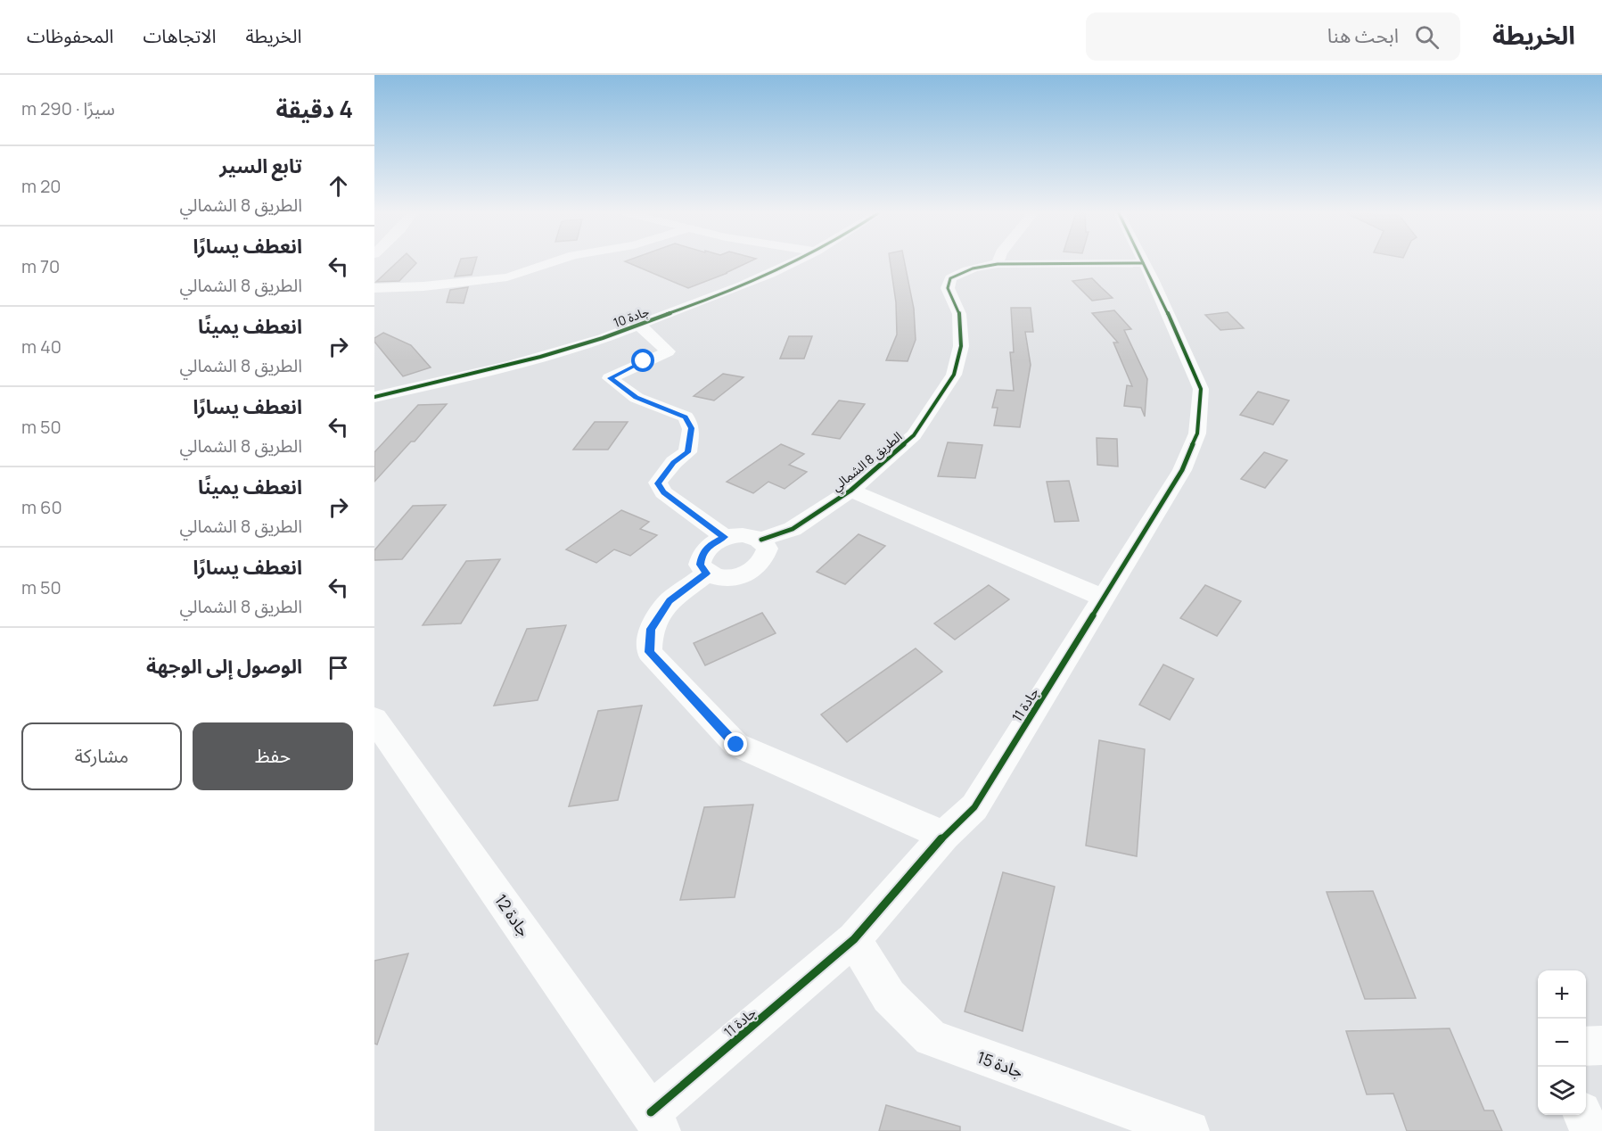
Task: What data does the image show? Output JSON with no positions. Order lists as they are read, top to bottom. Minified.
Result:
{"streets":{"street":["جادة 10","الطريق 8 الشمالي","جادة 11","جادة 12","جادة 15"]},"crossings":[["الطريق 8 الشمالي","جادة 11"],["جادة 11","جادة 12"],["جادة 11","جادة 15"]],"page":{"header":"الخريطة","search":"ابحث هنا","nav":["الخريطة","الاتجاهات","المحفوظات"],"heading":["4 دقيقة","سيرًا · 290 m"],"list":[["تابع السير","الطريق 8 الشمالي","20 m"],["انعطف يسارًا","الطريق 8 الشمالي","70 m"],["انعطف يمينًا","الطريق 8 الشمالي","40 m"],["انعطف يسارًا","الطريق 8 الشمالي","50 m"],["انعطف يمينًا","الطريق 8 الشمالي","60 m"],["انعطف يسارًا","الطريق 8 الشمالي","50 m"],"الوصول إلى الوجهة"],"buttons":["حفظ","مشاركة"],"map_buttons":["+","−"]}}
